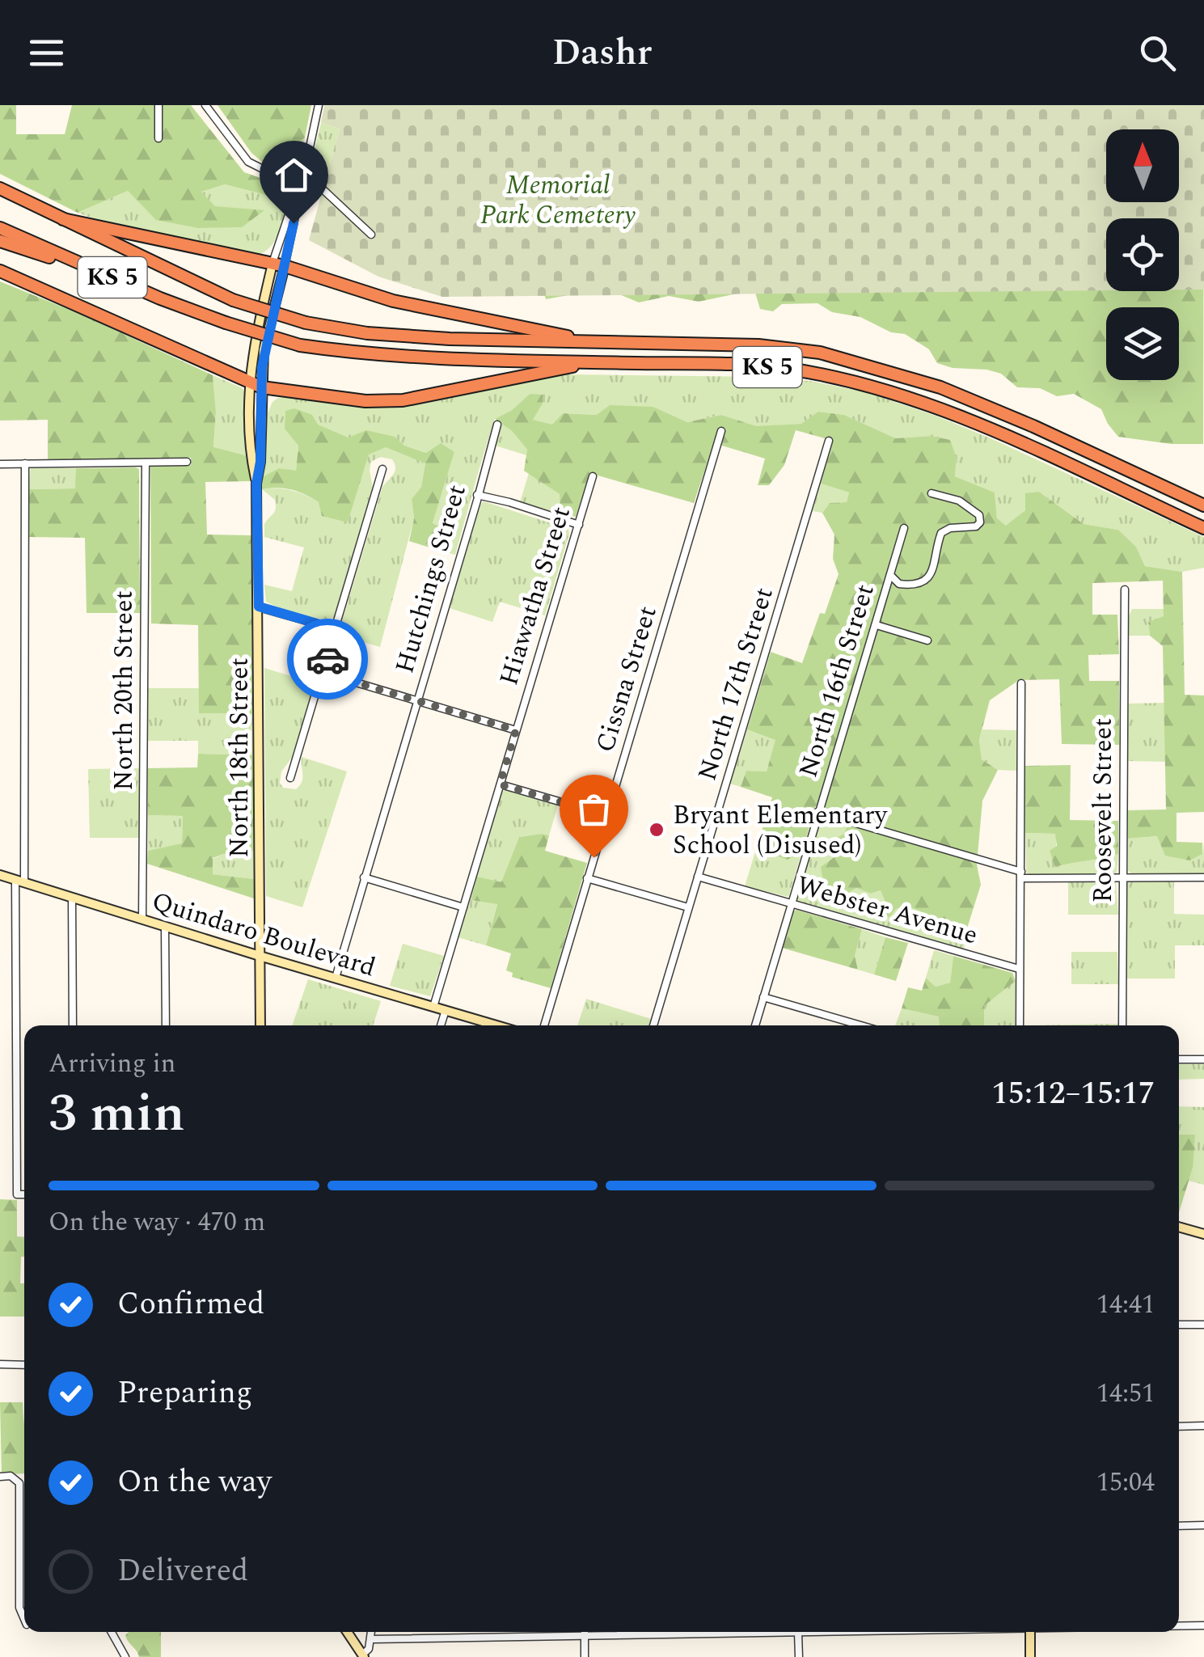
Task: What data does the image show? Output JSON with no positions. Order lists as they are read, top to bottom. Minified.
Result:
{"streets":{"highway":["KS 5"],"main road":["North 18th Street","Quindaro Boulevard"],"street":["Hutchings Street","Hiawatha Street","Cissna Street","North 16th Street","North 17th Street","North 20th Street","Roosevelt Street","Webster Avenue"]},"crossings":[["Hutchings Street","Quindaro Boulevard"],["Hiawatha Street","Quindaro Boulevard"],["North 16th Street","Webster Avenue"],["North 17th Street","Webster Avenue"],["North 20th Street","Quindaro Boulevard"],["North 18th Street","Quindaro Boulevard"]],"parks":["Memorial Park Cemetery"],"places":["Bryant Elementary School (Disused)"],"north":"top","page":{"header":"Dashr","heading":["3 min","Arriving in","15:12–15:17"],"bar":"On the way · 470 m","list":[["Confirmed","14:41"],["Preparing","14:51"],["On the way","15:04"],"Delivered"]}}
